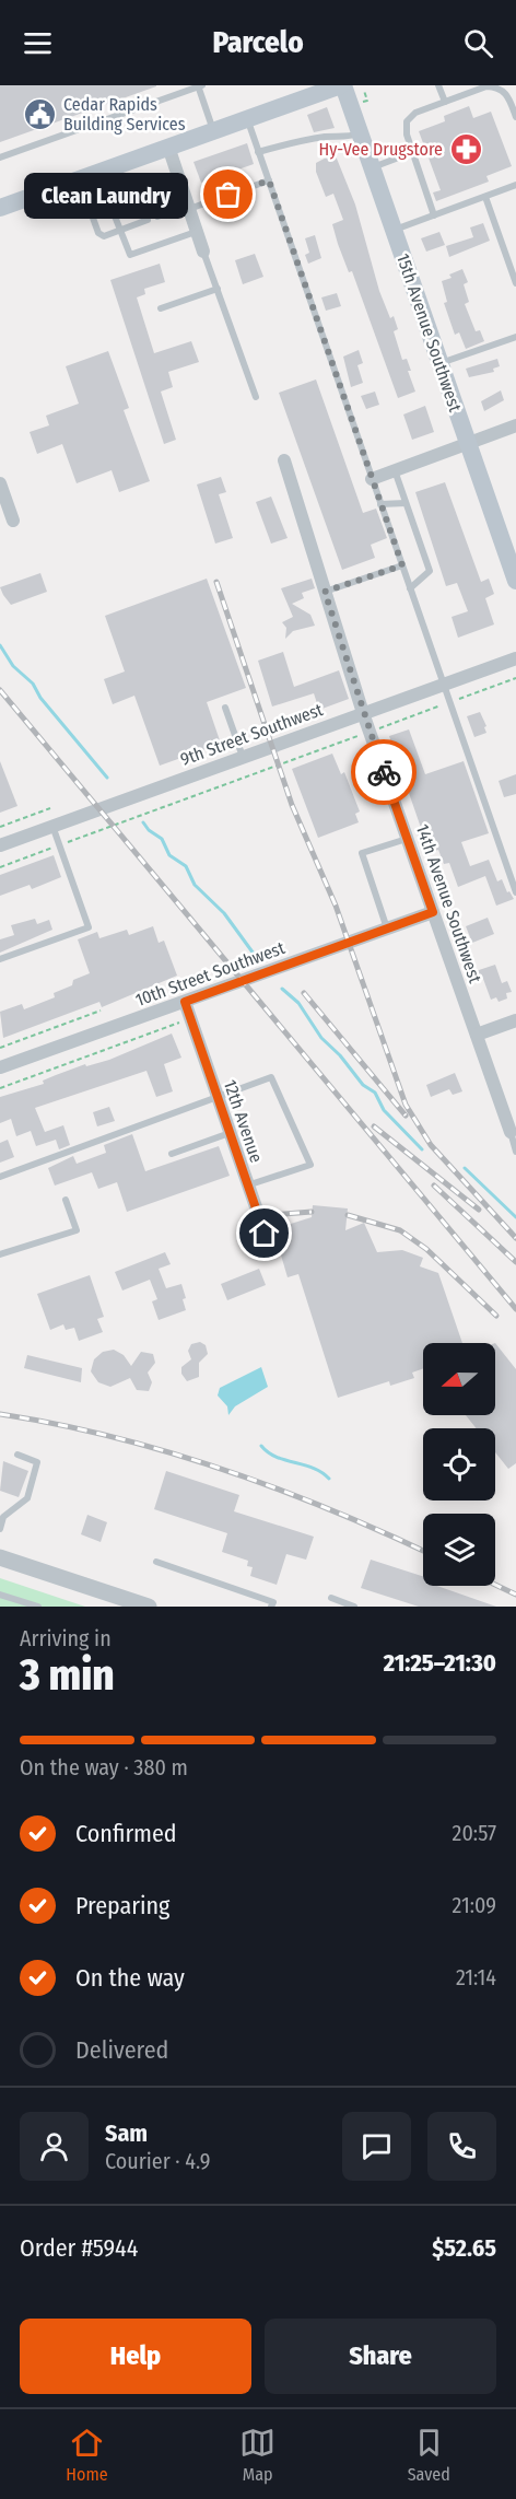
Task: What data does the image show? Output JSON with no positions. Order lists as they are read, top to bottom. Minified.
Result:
{"streets":{"main road":["15th Avenue Southwest"],"street":["9th Street Southwest","14th Avenue Southwest","10th Street Southwest","12th Avenue"]},"crossings":[["9th Street Southwest","14th Avenue Southwest"],["14th Avenue Southwest","10th Street Southwest"],["10th Street Southwest","12th Avenue"]],"places":{"public building":["Cedar Rapids Building Services"],"pharmacy":["Hy-Vee Drugstore"],"other":["Clean Laundry"]},"north":"left","page":{"header":"Parcelo","bubble":"Clean Laundry","heading":["3 min","Arriving in","21:25–21:30"],"panel":["Sam","Courier · 4.9","Order #5944","$52.65"],"bar":"On the way · 380 m","list":[["Confirmed","20:57"],["Preparing","21:09"],["On the way","21:14"],"Delivered"],"buttons":["Help","Share"],"tabs":["Home","Map","Saved"]}}
